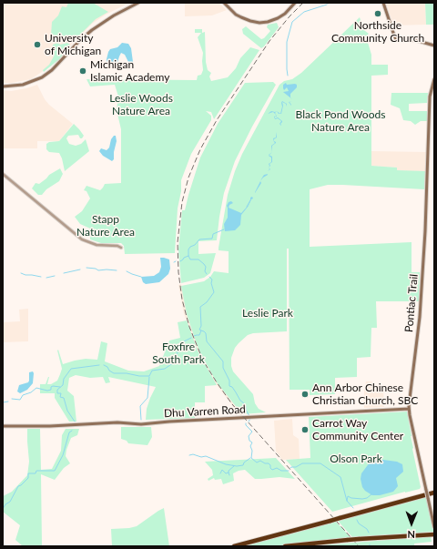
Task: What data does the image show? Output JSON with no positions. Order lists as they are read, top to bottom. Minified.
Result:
{"streets":{"main road":["Pontiac Trail","Dhu Varren Road"]},"crossings":[["Pontiac Trail","Dhu Varren Road"]],"parks":["Leslie Woods Nature Area","Black Pond Woods Nature Area","Stapp Nature Area","Leslie Park","Foxfire South Park","Olson Park"],"places":["Northside Community Church","University of Michigan","Michigan Islamic Academy","Ann Arbor Chinese Christian Church, SBC","Carrot Way Community Center"],"north":"bottom"}
